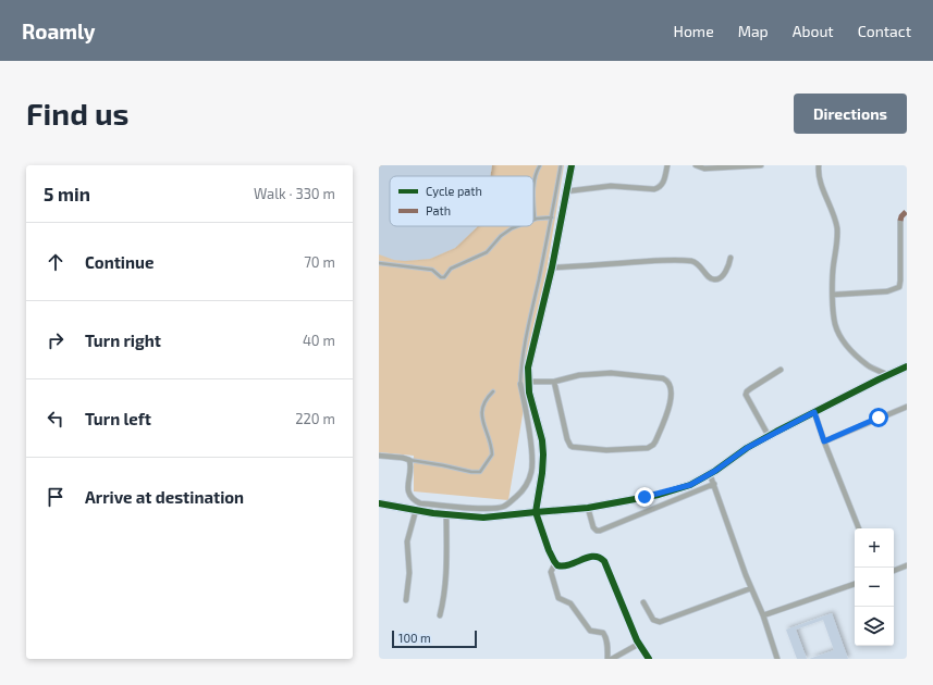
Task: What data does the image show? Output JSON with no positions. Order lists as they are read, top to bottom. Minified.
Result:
{"legend":["Cycle path","Path"],"scale_bar":"100 m","page":{"header":"Roamly","nav":["Home","Map","About","Contact"],"buttons":"Directions","title":"Find us","heading":["5 min","Walk · 330 m"],"list":[["Continue","70 m"],["Turn right","40 m"],["Turn left","220 m"],"Arrive at destination"],"map_buttons":["+","−"],"scale":"100 m"}}
